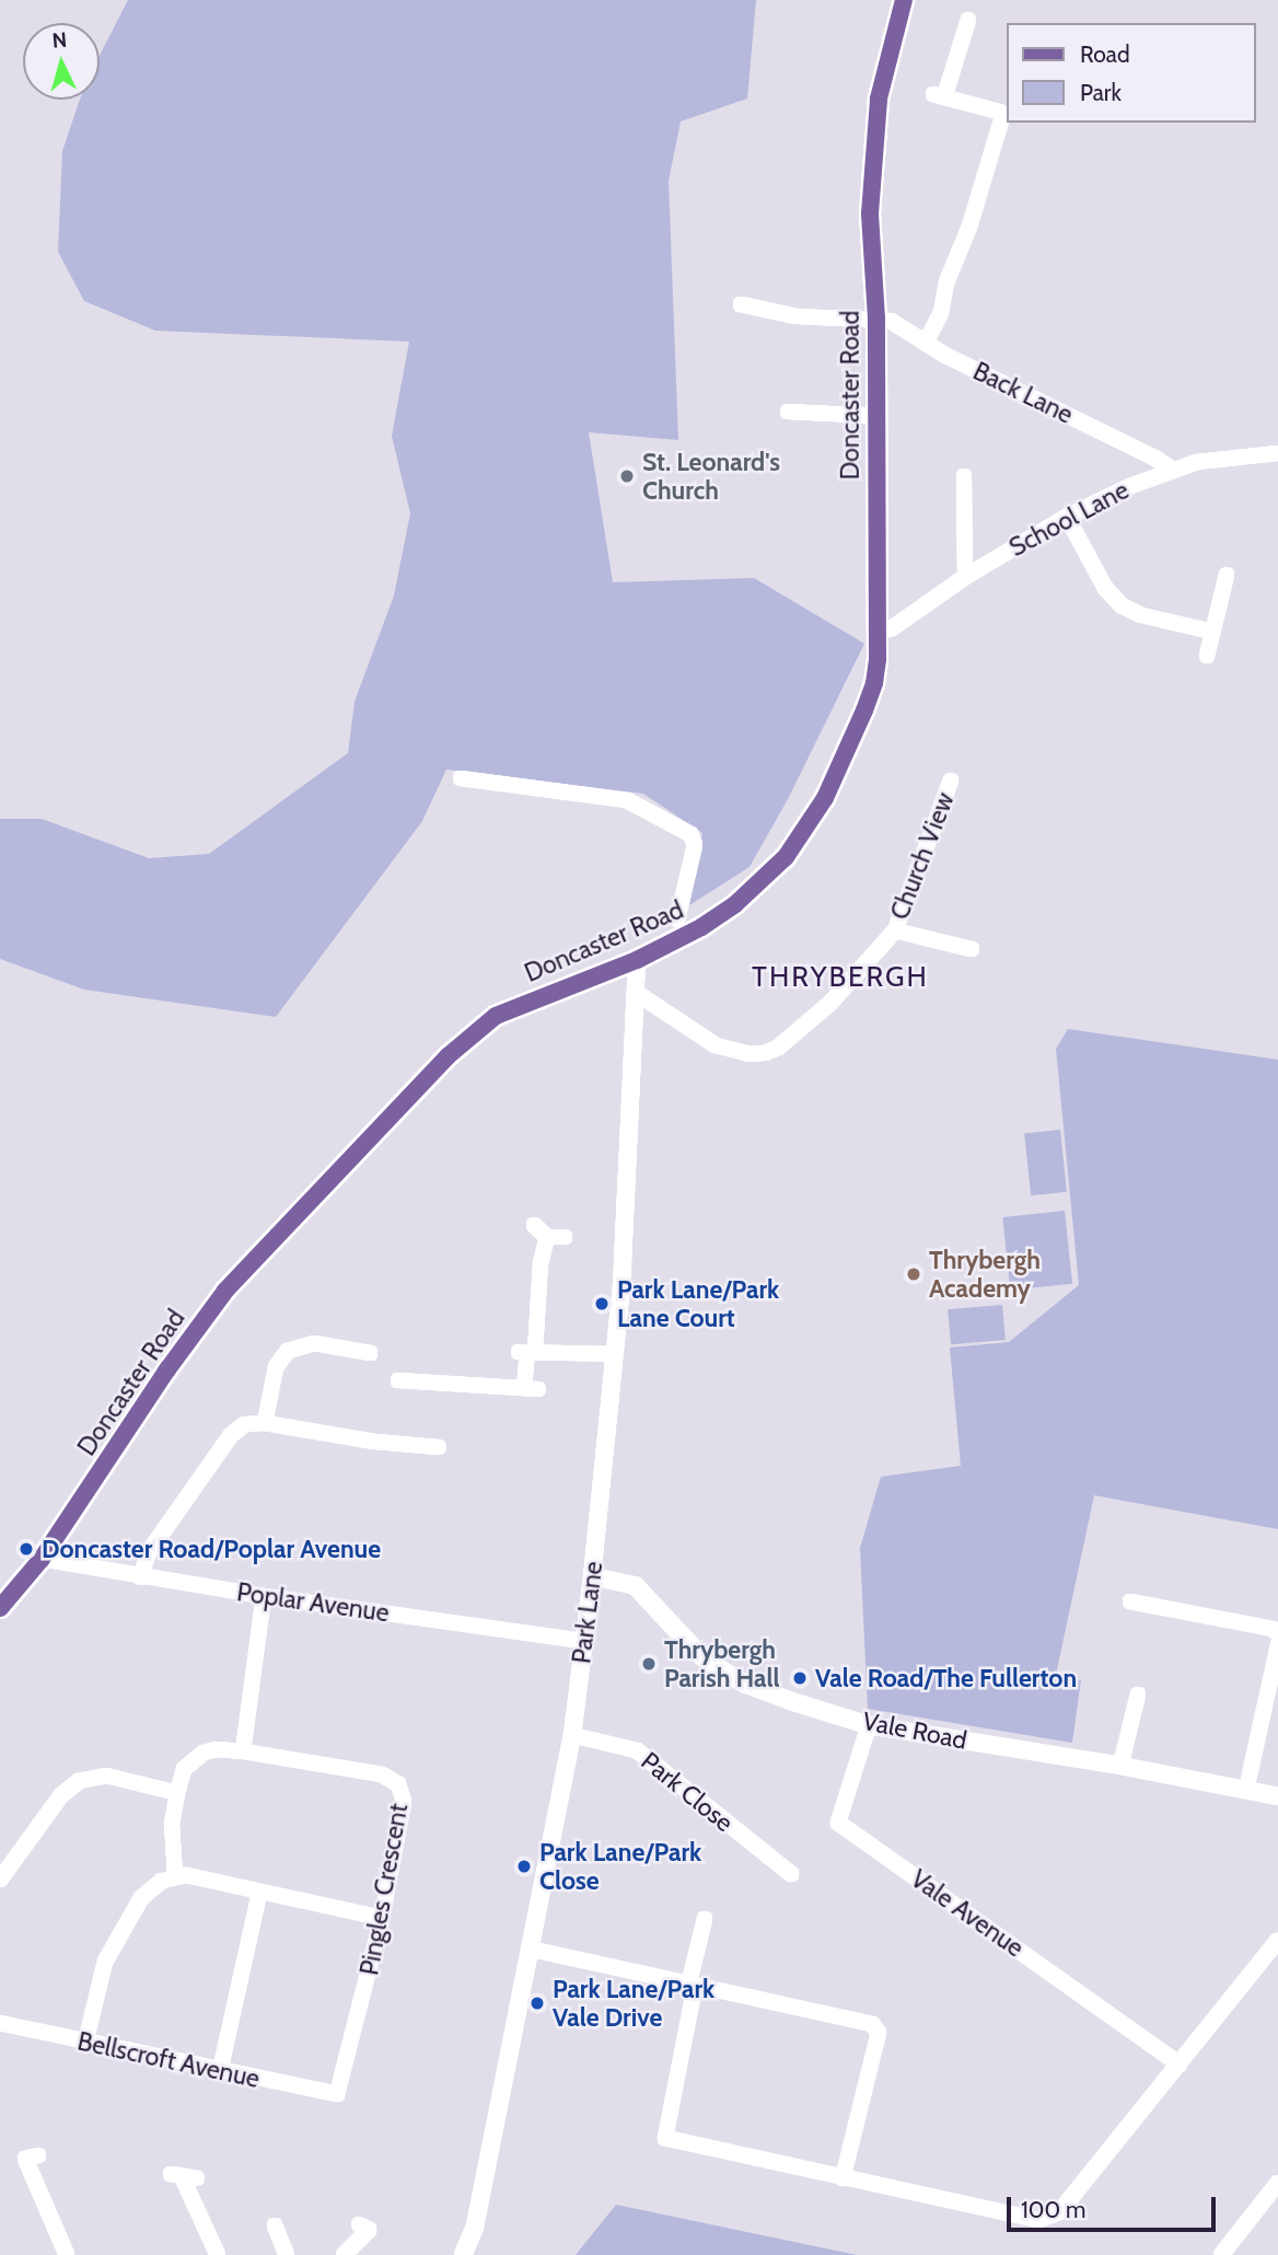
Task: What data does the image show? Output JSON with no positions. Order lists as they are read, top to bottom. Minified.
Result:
{"streets":{"main road":["Doncaster Road"],"street":["Back Lane","School Lane","Church View","Poplar Avenue","Park Lane","Vale Road","Park Close","Pingles Crescent","Vale Avenue","Bellscroft Avenue"]},"crossings":[["Back Lane","Doncaster Road"],["Back Lane","School Lane"],["Doncaster Road","School Lane"],["Doncaster Road","Poplar Avenue"],["Doncaster Road","Park Lane"],["Poplar Avenue","Park Lane"],["Park Lane","Vale Road"],["Park Lane","Park Close"],["Vale Road","Vale Avenue"],["Pingles Crescent","Bellscroft Avenue"]],"districts":["THRYBERGH"],"places":["St. Leonard's Church","Thrybergh Academy","Park Lane/Park Lane Court","Doncaster Road/Poplar Avenue","Thrybergh Parish Hall","Vale Road/The Fullerton","Park Lane/Park Close","Park Lane/Park Vale Drive"],"legend":["Road","Park"],"scale_bar":"100 m","north":"top"}
